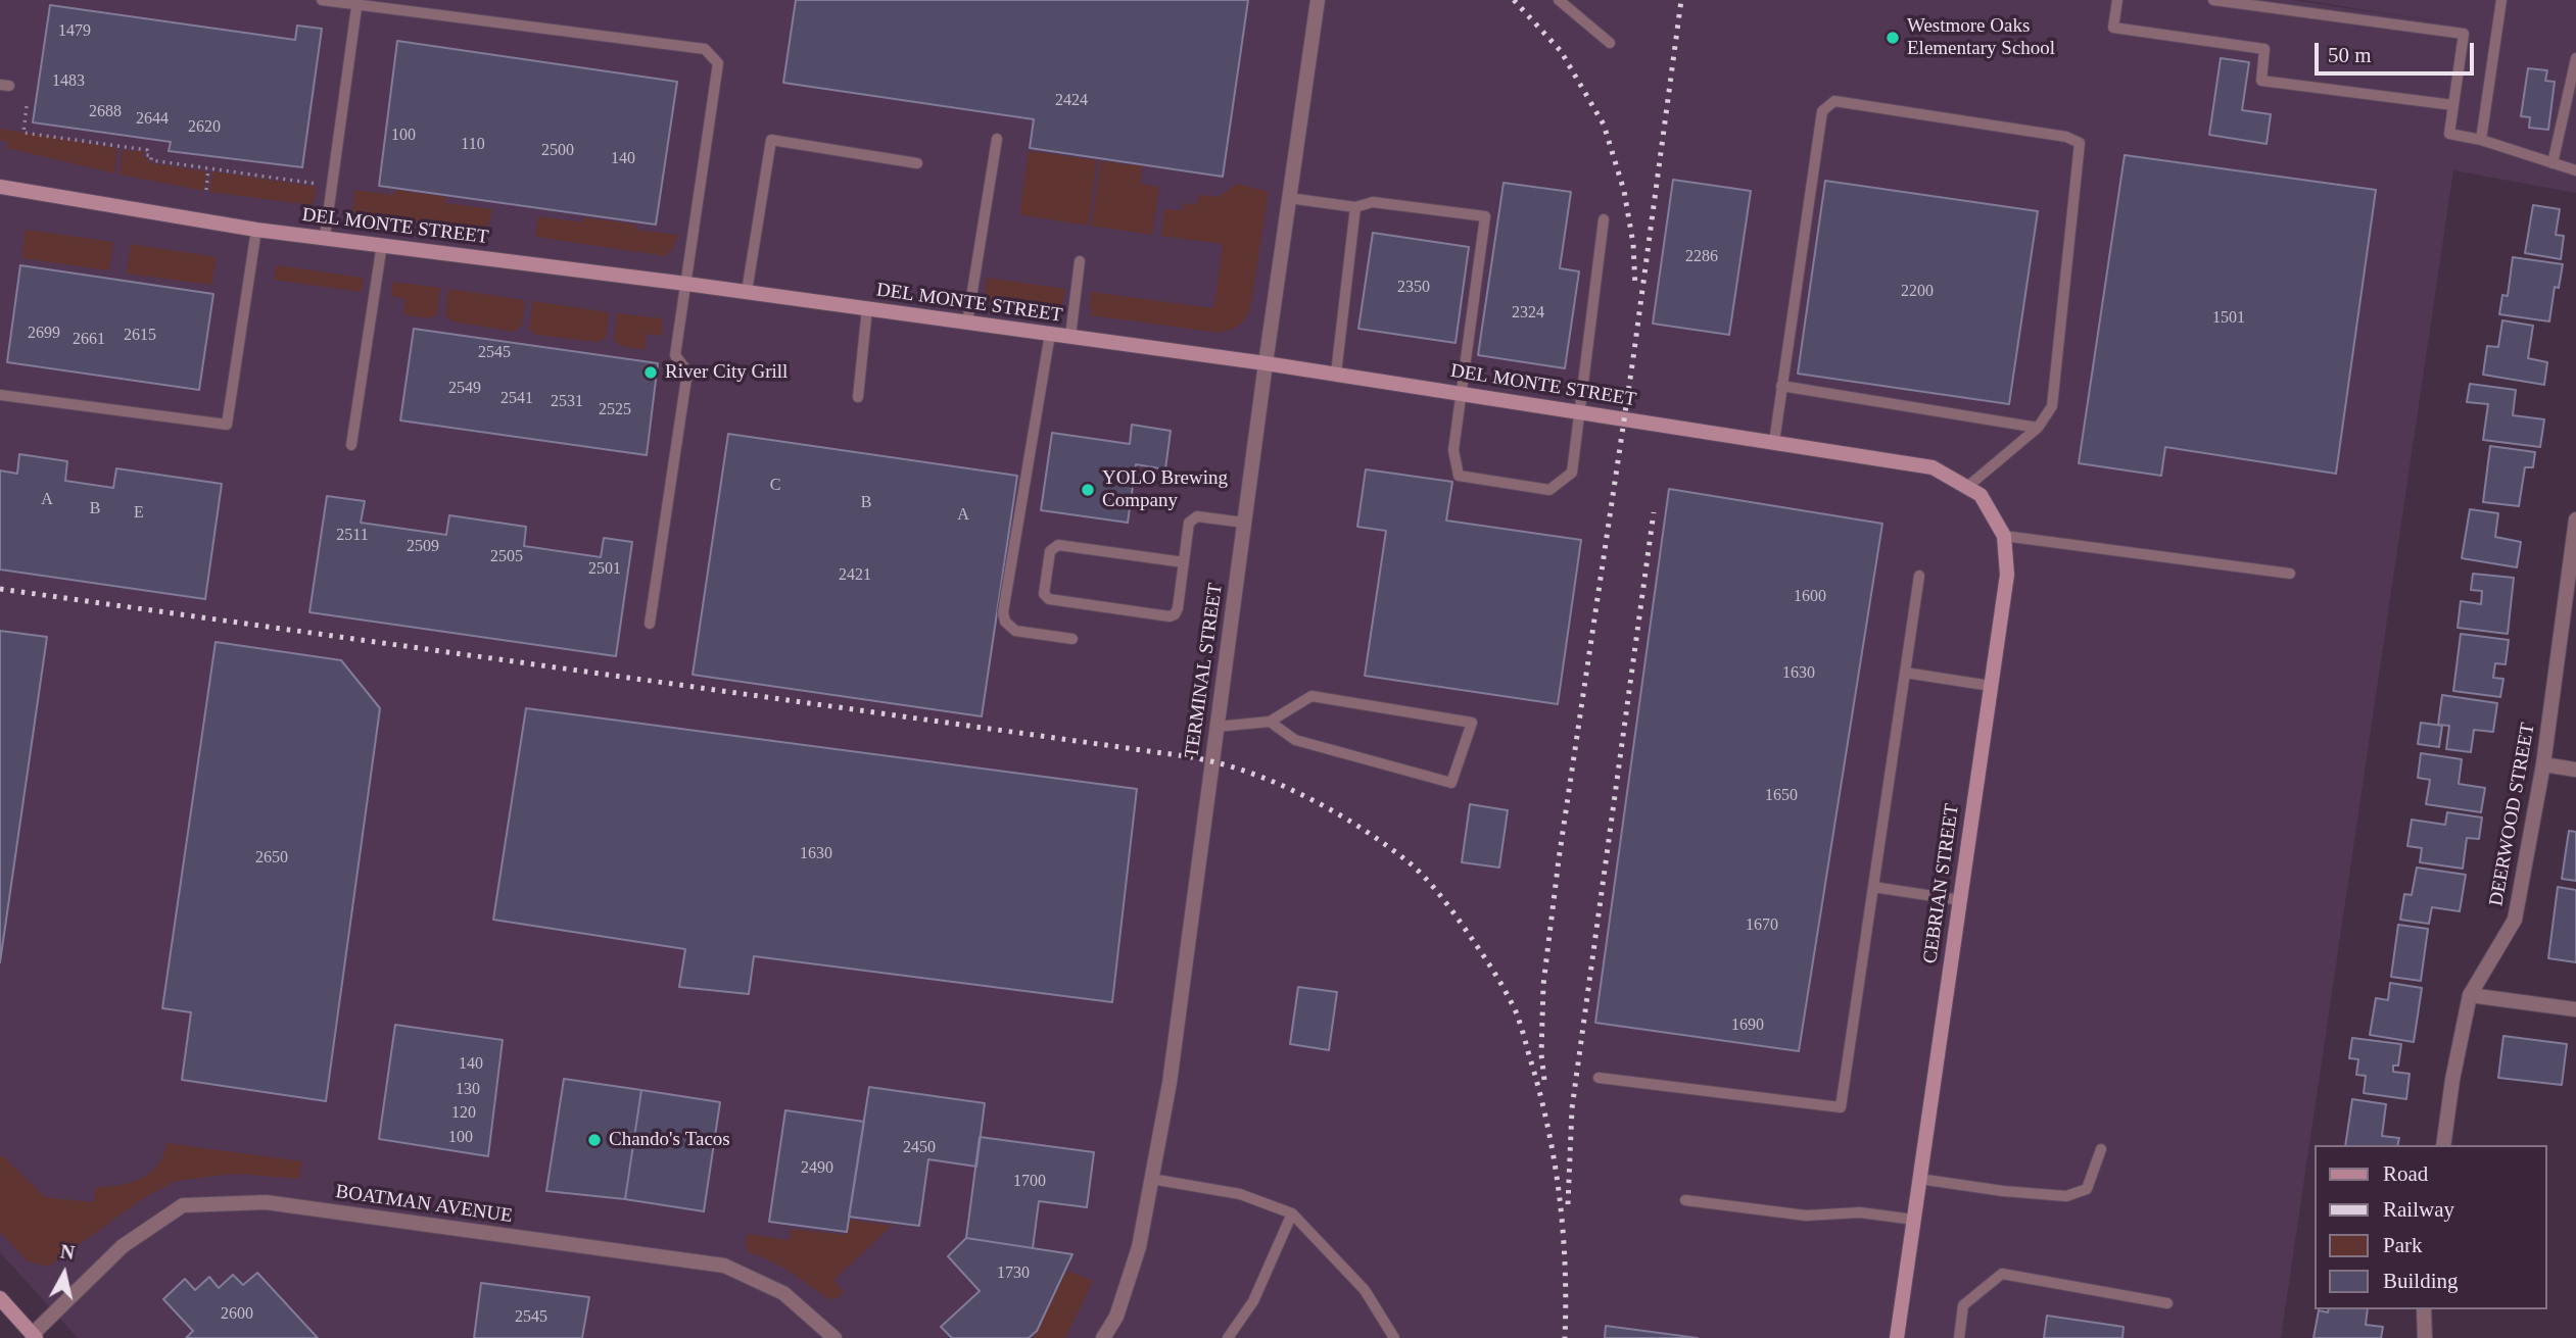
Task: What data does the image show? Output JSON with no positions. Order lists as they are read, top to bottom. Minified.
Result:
{"streets":{"street":["DEL MONTE STREET","TERMINAL STREET","DEERWOOD STREET","CEBRIAN STREET","BOATMAN AVENUE"]},"crossings":[["DEL MONTE STREET","TERMINAL STREET"],["DEL MONTE STREET","CEBRIAN STREET"]],"places":["Westmore Oaks Elementary School","River City Grill","YOLO Brewing Company","Chando's Tacos"],"house_numbers":["1479","1483","2424","2688","2644","2620","100","110","2500","140","2286","2350","2200","2324","1501","2699","2615","2661","2545","2549","2541","2531","2525","C","A","B","B","E","A","2511","2509","2505","2501","2421","1600","1630","1650","1630","2650","1670","1690","140","130","120","100","2450","2490","1700","1730","2600","2545"],"legend":["Road","Railway","Park","Building"],"scale_bar":"50 m","north":"top"}
